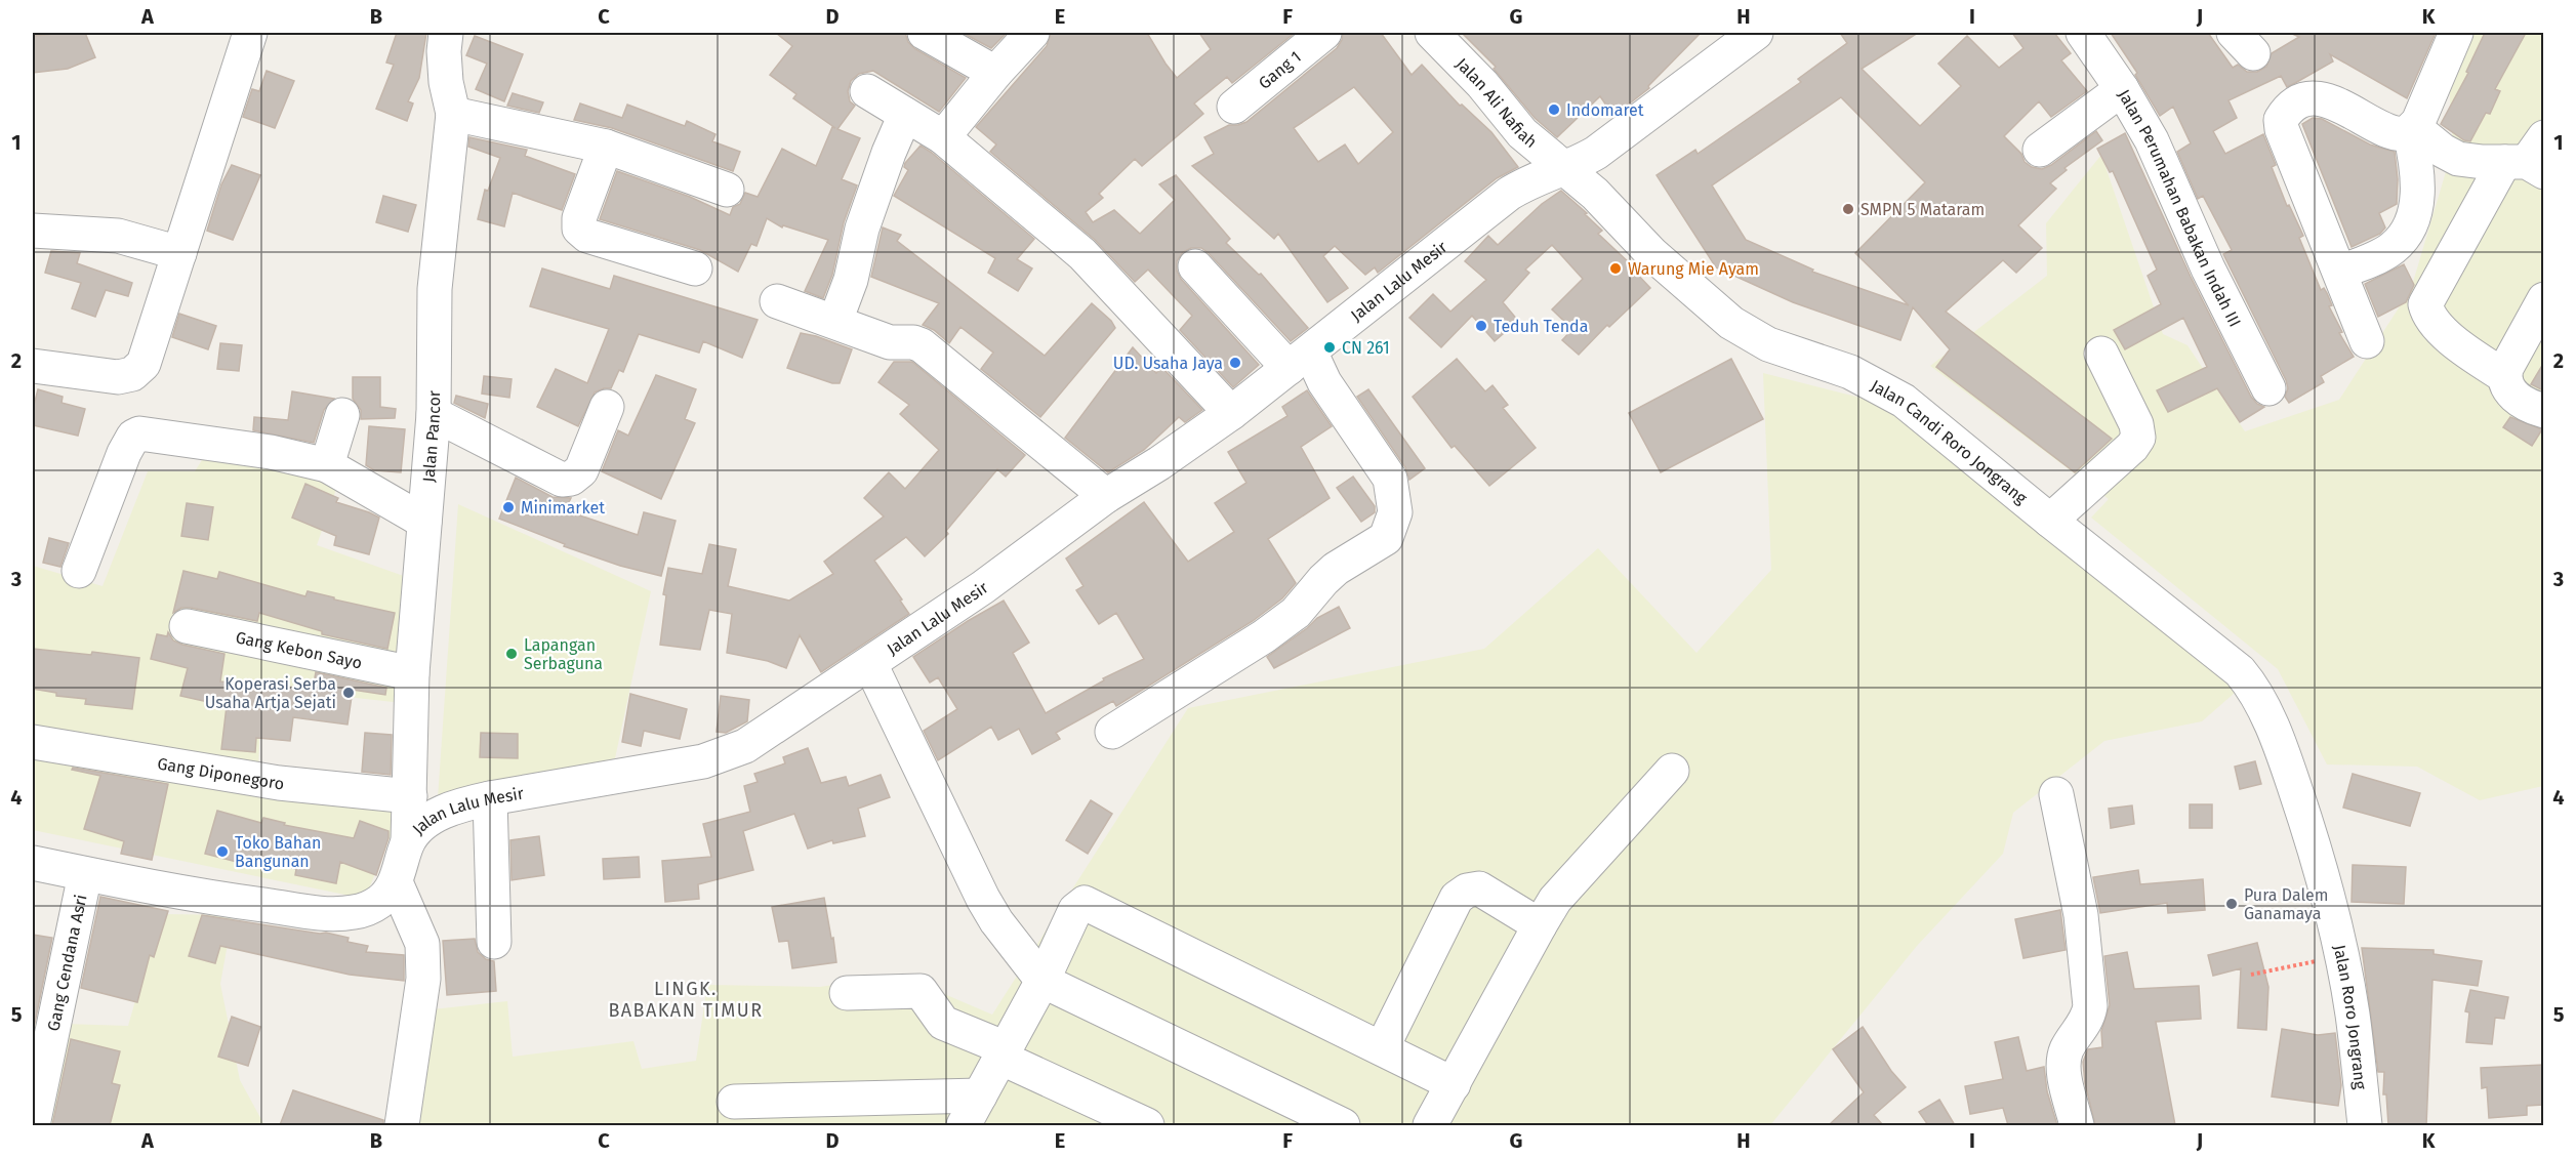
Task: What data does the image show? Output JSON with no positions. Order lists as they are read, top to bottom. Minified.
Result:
{"streets":{"street":["Gang 1","Jalan Ali Nafiah","Jalan Perumahan Babakan Indah III","Jalan Lalu Mesir","Jalan Pancor","Jalan Candi Roro Jongrang","Gang Kebon Sayo","Gang Diponegoro","Gang Cendana Asri","Jalan Roro Jongrang"]},"crossings":[["Jalan Ali Nafiah","Jalan Lalu Mesir"],["Jalan Ali Nafiah","Jalan Candi Roro Jongrang"],["Jalan Lalu Mesir","Jalan Pancor"],["Jalan Lalu Mesir","Jalan Candi Roro Jongrang"],["Jalan Lalu Mesir","Gang Cendana Asri"],["Jalan Pancor","Gang Kebon Sayo"],["Jalan Pancor","Gang Diponegoro"],["Jalan Candi Roro Jongrang","Jalan Roro Jongrang"]],"districts":["LINGK. BABAKAN TIMUR"],"places":["Indomaret","SMPN 5 Mataram","Warung Mie Ayam","Teduh Tenda","CN 261","UD. Usaha Jaya","Minimarket","Lapangan Serbaguna","Koperasi Serba Usaha Artja Sejati","Toko Bahan Bangunan","Pura Dalem Ganamaya"],"grid":{"columns":["A","B","C","D","E","F","G","H","I","J","K"],"rows":["1","2","3","4","5"]}}
